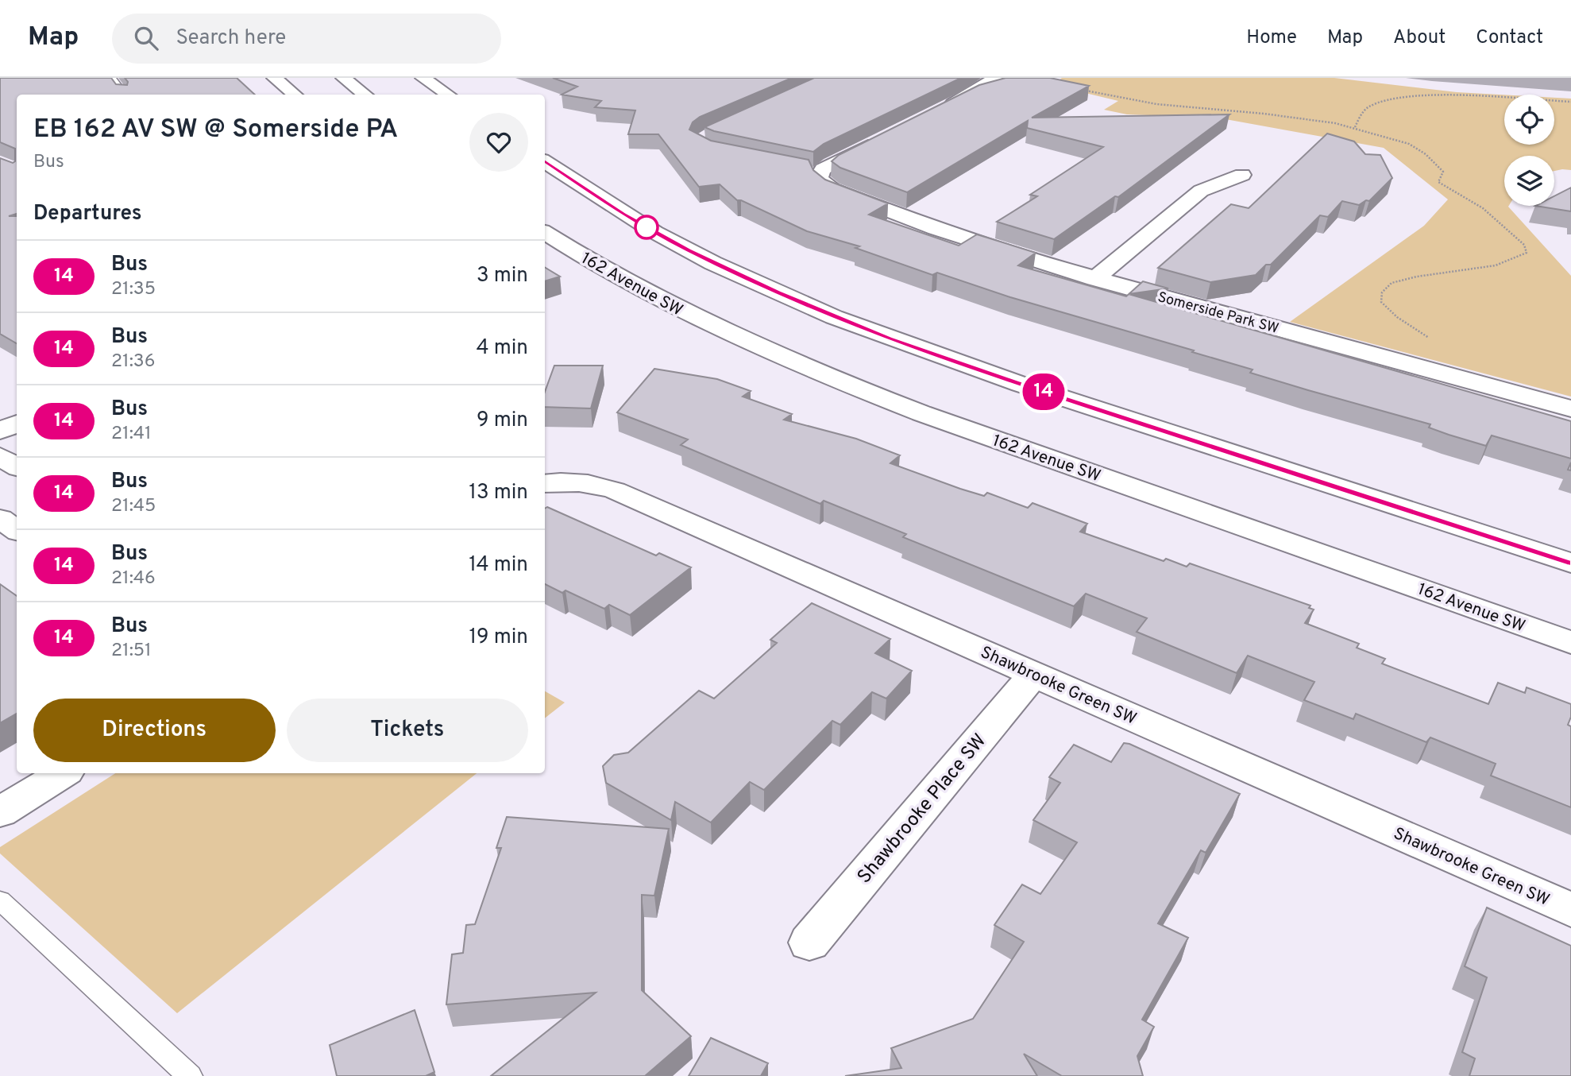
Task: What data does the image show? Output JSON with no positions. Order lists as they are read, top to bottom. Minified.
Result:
{"streets":{"street":["162 Avenue SW","Somerside Park SW","Shawbrooke Green SW","Shawbrooke Place SW"]},"crossings":[["Shawbrooke Green SW","Shawbrooke Place SW"]],"lines":["bus line 14"],"page":{"header":"Map","search":"Search here","nav":["Home","Map","About","Contact"],"on_map":"14","heading":[["EB 162 AV SW @ Somerside PA","Bus"],"Departures"],"list":[{"mark":"14","name":"Bus","note":"21:35","value":"3 min"},{"mark":"14","name":"Bus","note":"21:36","value":"4 min"},{"mark":"14","name":"Bus","note":"21:41","value":"9 min"},{"mark":"14","name":"Bus","note":"21:45","value":"13 min"},{"mark":"14","name":"Bus","note":"21:46","value":"14 min"},{"mark":"14","name":"Bus","note":"21:51","value":"19 min"}],"buttons":["Directions","Tickets"]}}
